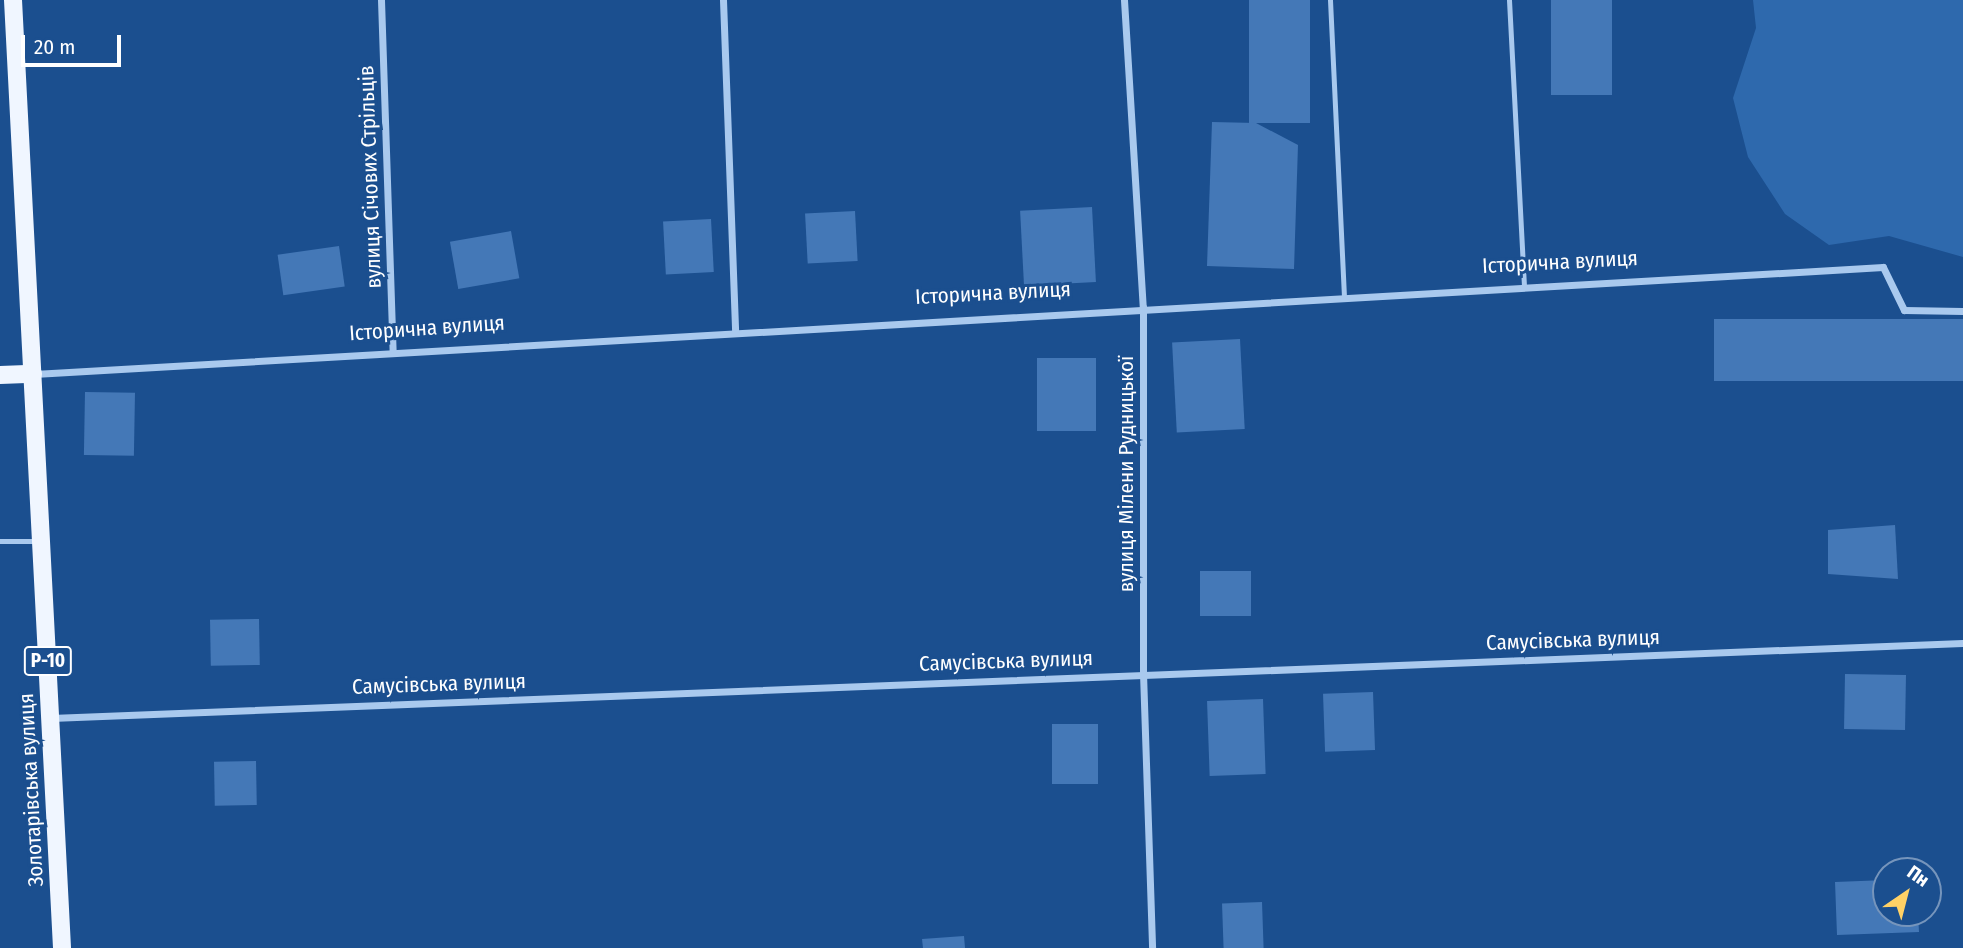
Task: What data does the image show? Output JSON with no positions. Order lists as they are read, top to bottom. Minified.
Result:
{"streets":{"main road":["Історична вулиця","Р-10","Золотарівська вулиця"],"street":["вулиця Січових Стрільців","вулиця Мілени Рудницької","Самусівська вулиця"]},"crossings":[["вулиця Січових Стрільців","Історична вулиця"],["Історична вулиця","вулиця Мілени Рудницької"],["Історична вулиця","Золотарівська вулиця"],["вулиця Мілени Рудницької","Самусівська вулиця"],["Самусівська вулиця","Золотарівська вулиця"]],"scale_bar":"20 m","north":"top right"}
